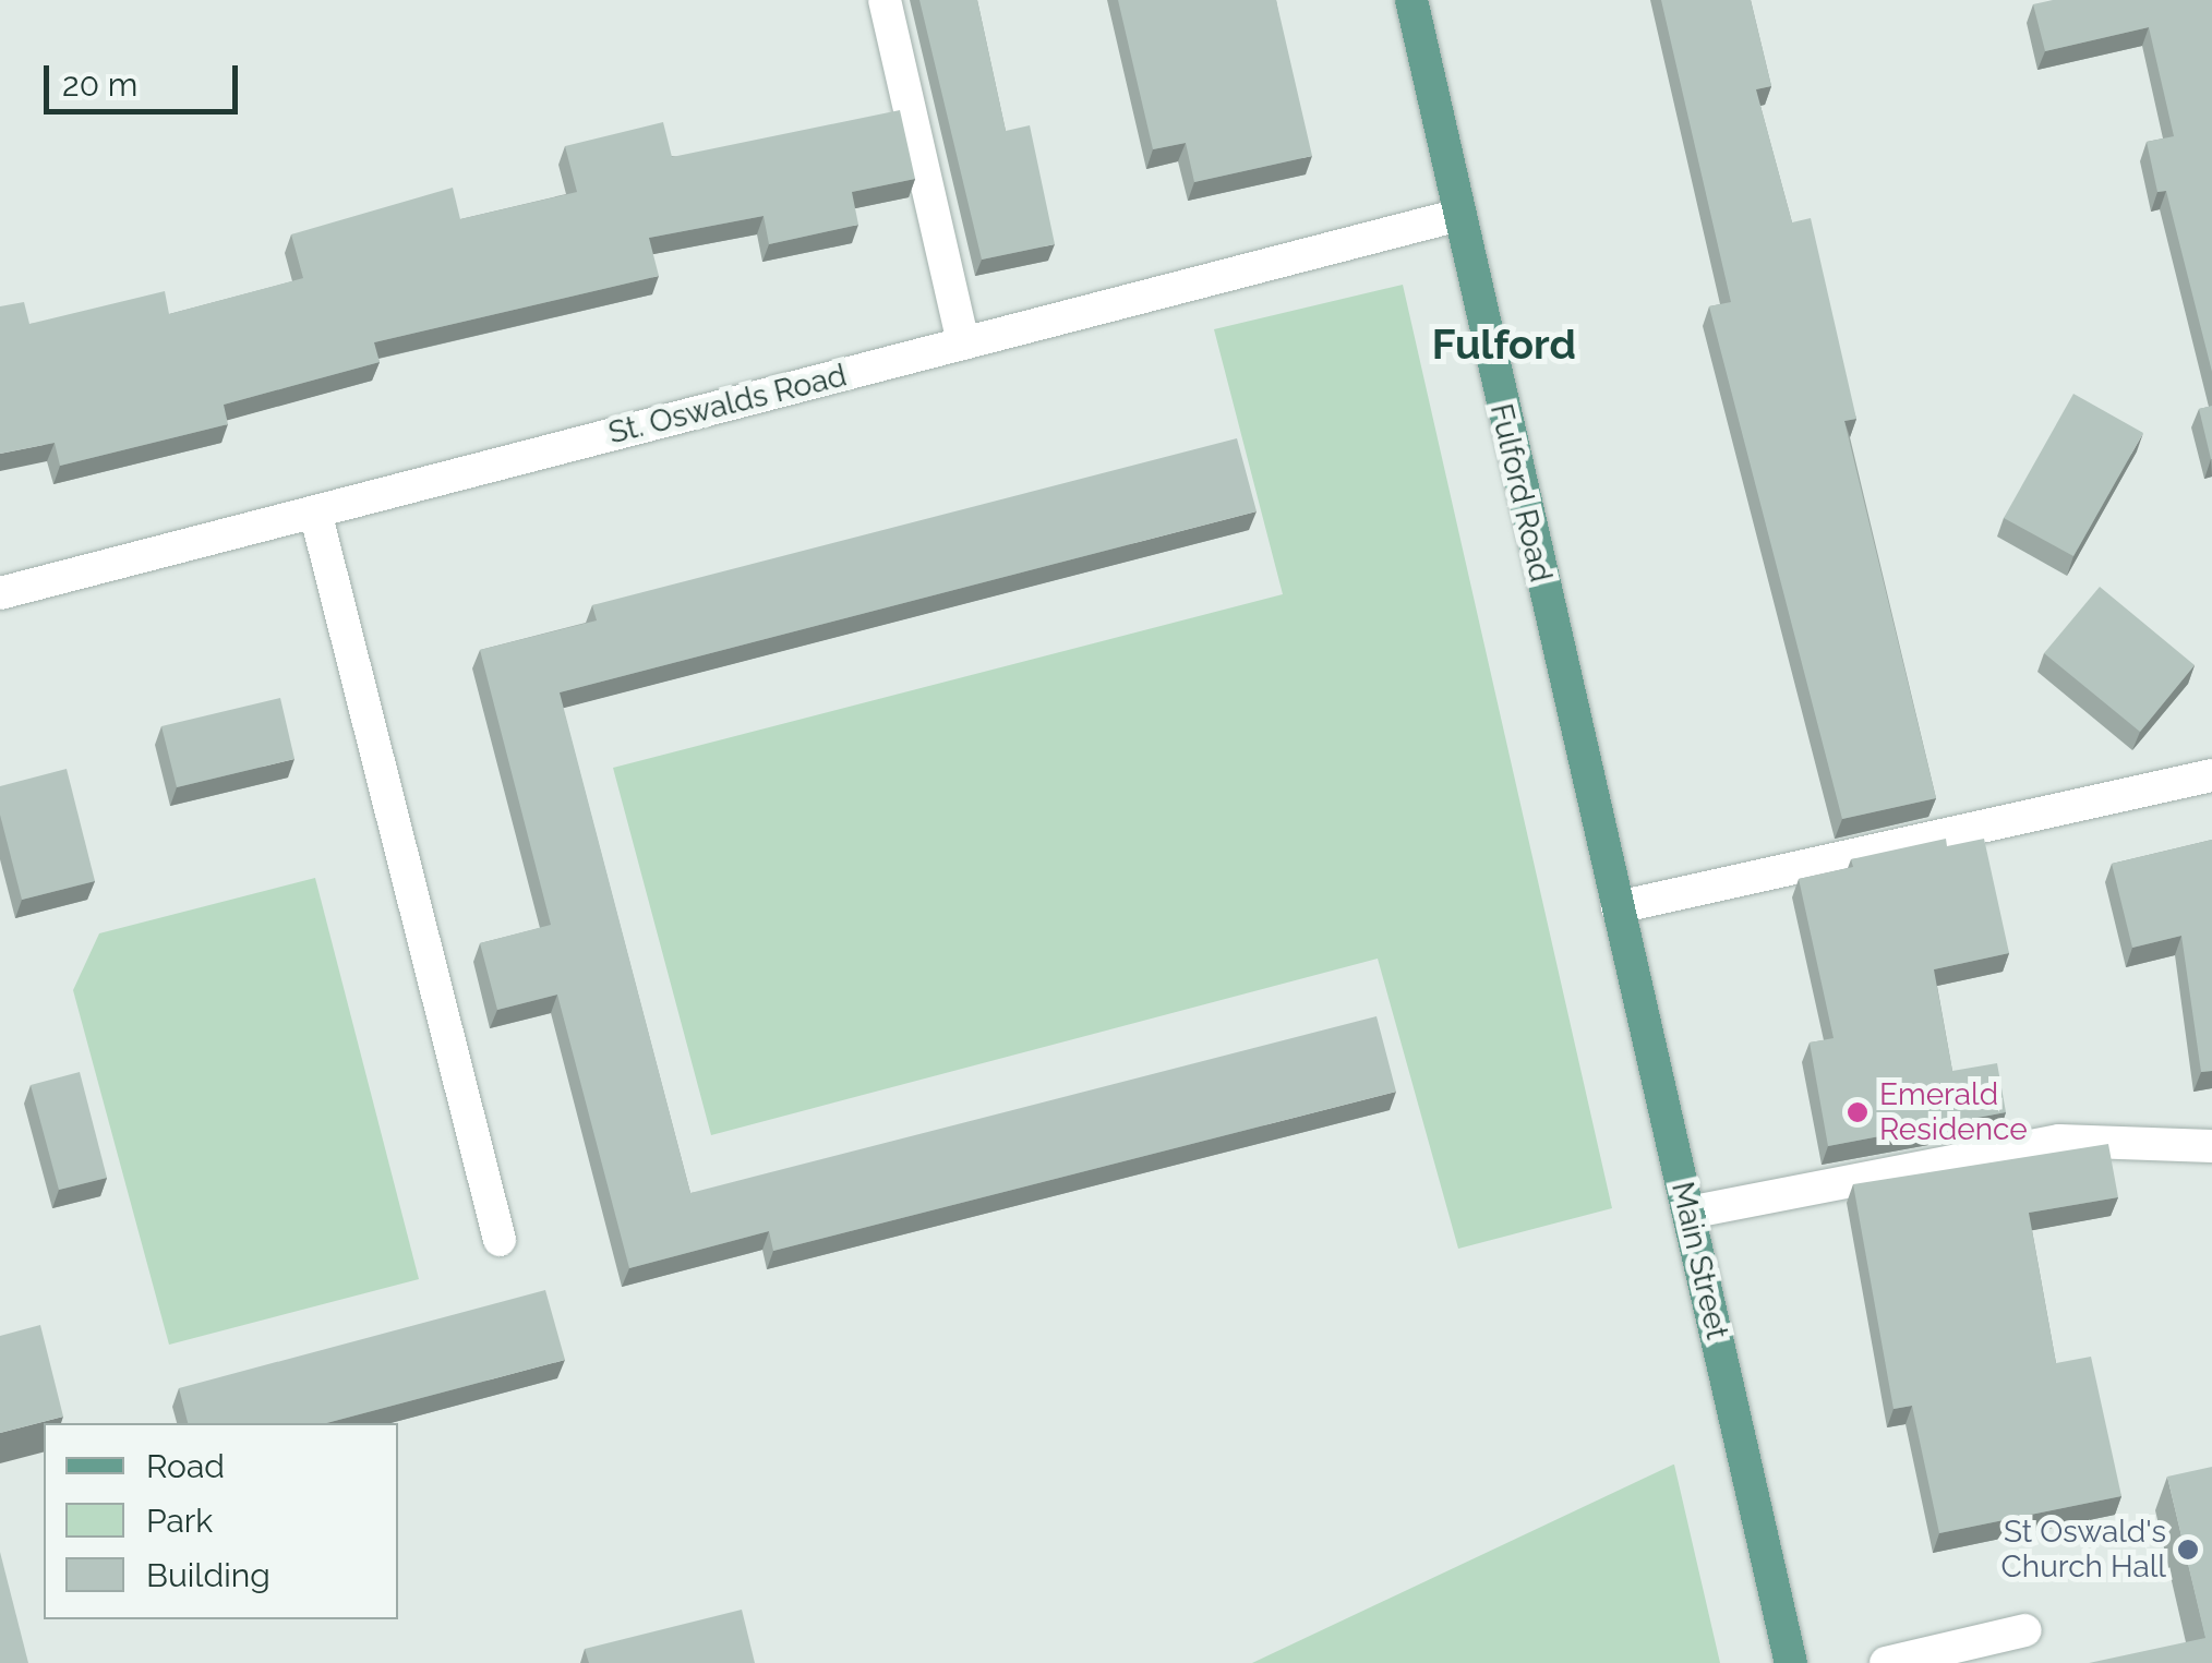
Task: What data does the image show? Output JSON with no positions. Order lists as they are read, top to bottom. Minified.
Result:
{"streets":{"main road":["Fulford Road","Main Street"],"street":["St. Oswalds Road"]},"crossings":[["St. Oswalds Road","Fulford Road"],["Fulford Road","Main Street"]],"districts":["Fulford"],"places":["Emerald Residence","St Oswald's Church Hall"],"legend":["Road","Park","Building"],"scale_bar":"20 m"}
